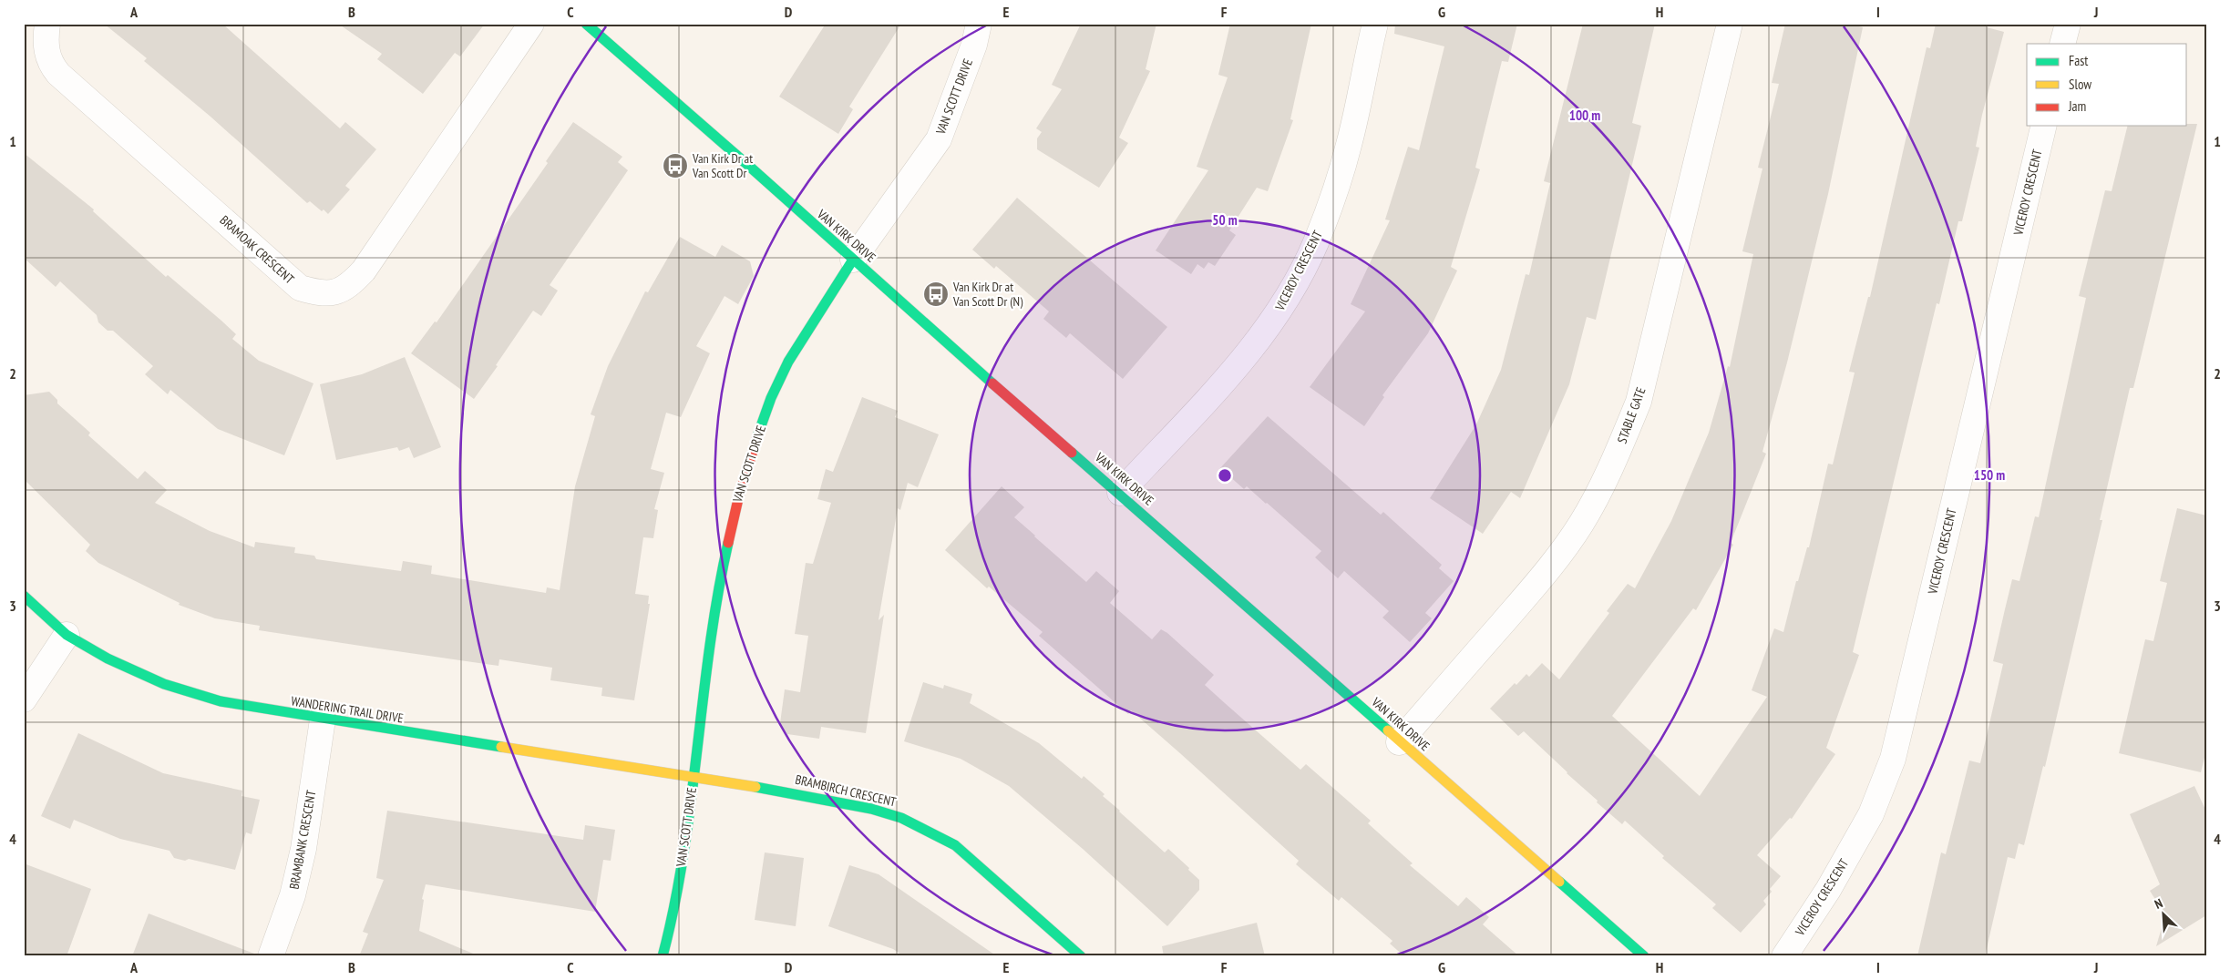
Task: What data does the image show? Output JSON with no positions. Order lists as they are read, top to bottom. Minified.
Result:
{"streets":{"street":["VAN SCOTT DRIVE","VICEROY CRESCENT","VAN KIRK DRIVE","BRAMOAK CRESCENT","STABLE GATE","WANDERING TRAIL DRIVE","BRAMBIRCH CRESCENT","BRAMBANK CRESCENT"]},"crossings":[["VAN SCOTT DRIVE","VAN KIRK DRIVE"],["VAN SCOTT DRIVE","WANDERING TRAIL DRIVE"],["VAN SCOTT DRIVE","BRAMBIRCH CRESCENT"],["VICEROY CRESCENT","VAN KIRK DRIVE"],["VAN KIRK DRIVE","STABLE GATE"],["WANDERING TRAIL DRIVE","BRAMBIRCH CRESCENT"],["WANDERING TRAIL DRIVE","BRAMBANK CRESCENT"]],"places":{"bus stop":["Van Kirk Dr at Van Scott Dr","Van Kirk Dr at Van Scott Dr (N)"]},"legend":["Fast","Slow","Jam"],"north":"top left","grid":{"columns":["A","B","C","D","E","F","G","H","I","J"],"rows":["1","2","3","4"]},"rings":["100 m","50 m","150 m"]}
